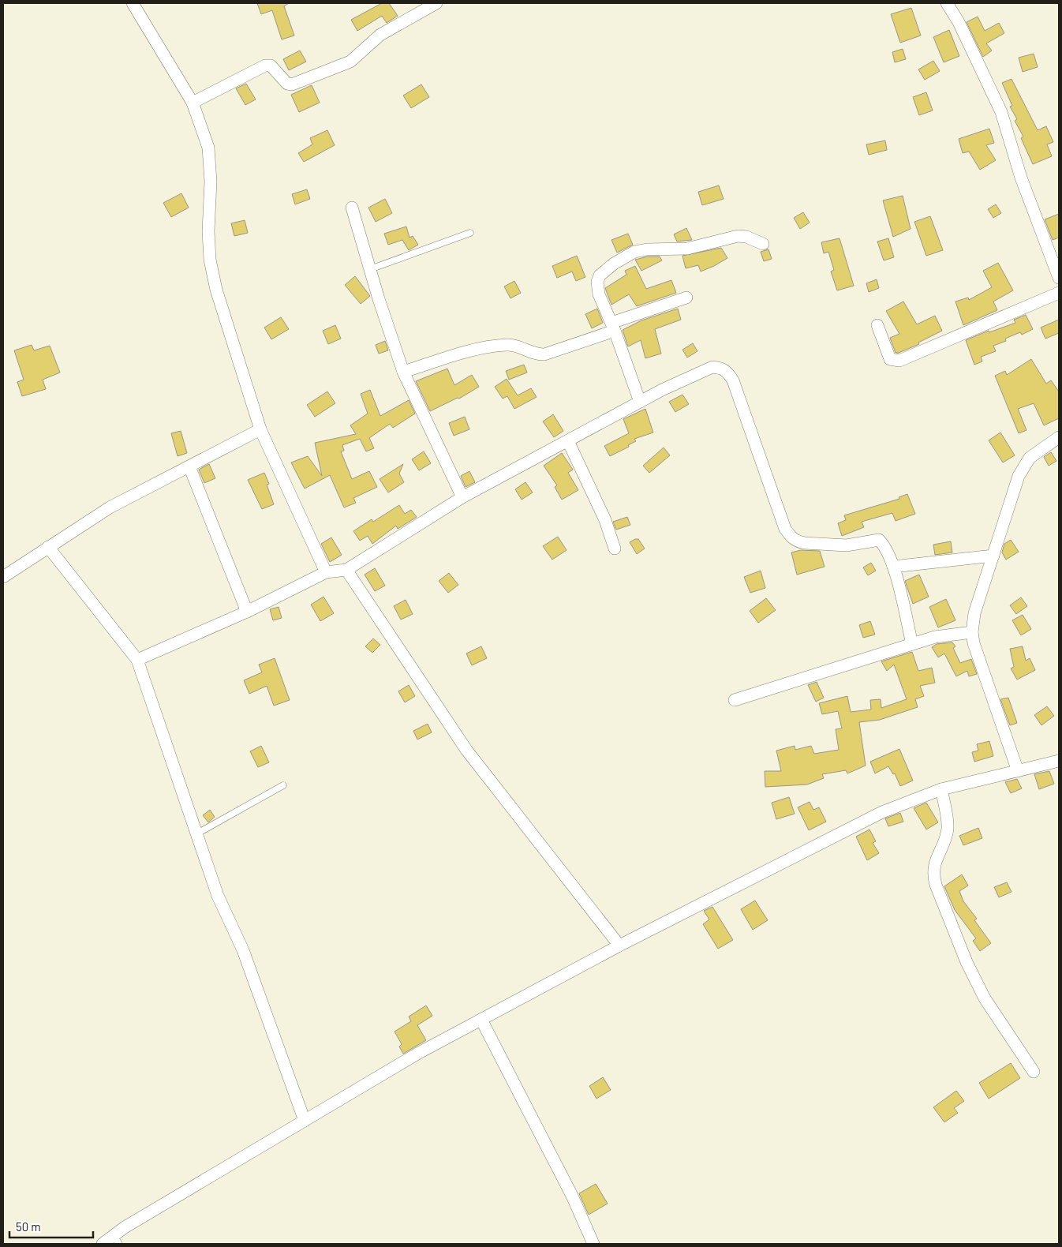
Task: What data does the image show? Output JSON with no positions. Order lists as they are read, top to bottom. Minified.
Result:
{"scale_bar":"50 m"}
